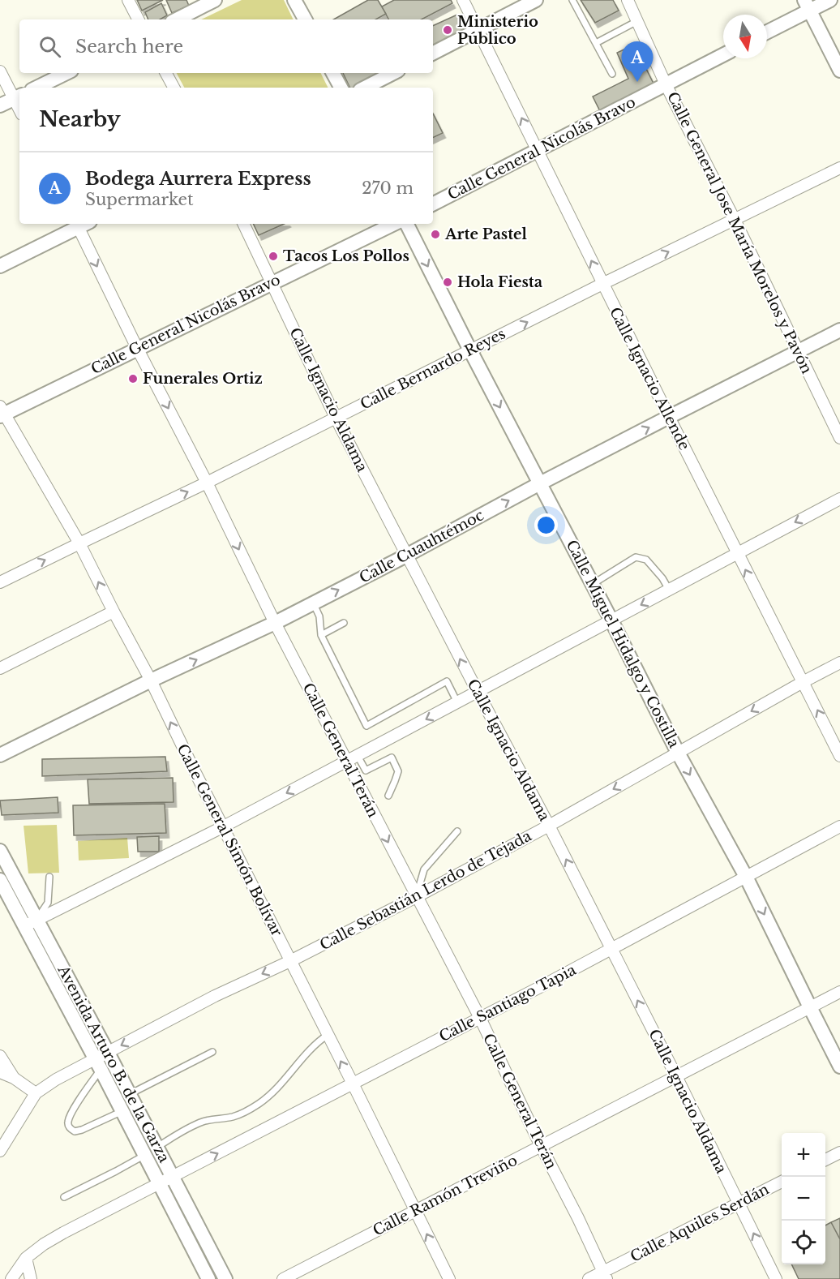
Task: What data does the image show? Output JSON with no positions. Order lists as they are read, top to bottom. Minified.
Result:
{"streets":{"street":["Calle General Nicolás Bravo","Calle General Jose María Morelos y Pavón","Calle Bernardo Reyes","Calle Ignacio Allende","Calle Ignacio Aldama","Calle Cuauhtémoc","Calle Miguel Hidalgo y Costilla","Calle General Terán","Calle General Simón Bolívar","Calle Sebastián Lerdo de Tejada","Calle Santiago Tapia","Avenida Arturo B. de la Garza","Calle Ramón Treviño","Calle Aquiles Serdán"]},"crossings":[["Calle General Nicolás Bravo","Calle General Jose María Morelos y Pavón"],["Calle General Nicolás Bravo","Calle Ignacio Allende"],["Calle General Nicolás Bravo","Calle Ignacio Aldama"],["Calle General Nicolás Bravo","Calle General Terán"],["Calle General Nicolás Bravo","Calle General Simón Bolívar"],["Calle General Jose María Morelos y Pavón","Calle Bernardo Reyes"],["Calle General Jose María Morelos y Pavón","Calle Cuauhtémoc"],["Calle Bernardo Reyes","Calle Ignacio Allende"],["Calle Bernardo Reyes","Calle Ignacio Aldama"],["Calle Bernardo Reyes","Calle Miguel Hidalgo y Costilla"],["Calle Bernardo Reyes","Calle General Terán"],["Calle Bernardo Reyes","Calle General Simón Bolívar"],["Calle Ignacio Allende","Calle Cuauhtémoc"],["Calle Ignacio Allende","Calle Sebastián Lerdo de Tejada"],["Calle Ignacio Aldama","Calle Cuauhtémoc"],["Calle Ignacio Aldama","Calle Sebastián Lerdo de Tejada"],["Calle Ignacio Aldama","Calle Santiago Tapia"],["Calle Ignacio Aldama","Calle Ramón Treviño"],["Calle Ignacio Aldama","Calle Aquiles Serdán"],["Calle Cuauhtémoc","Calle Miguel Hidalgo y Costilla"],["Calle Cuauhtémoc","Calle General Terán"],["Calle Cuauhtémoc","Calle General Simón Bolívar"],["Calle Miguel Hidalgo y Costilla","Calle Sebastián Lerdo de Tejada"],["Calle Miguel Hidalgo y Costilla","Calle Santiago Tapia"],["Calle Miguel Hidalgo y Costilla","Calle Ramón Treviño"],["Calle General Terán","Calle Sebastián Lerdo de Tejada"],["Calle General Terán","Calle Santiago Tapia"],["Calle General Terán","Calle Ramón Treviño"],["Calle General Terán","Calle Aquiles Serdán"],["Calle General Simón Bolívar","Calle Sebastián Lerdo de Tejada"],["Calle General Simón Bolívar","Calle Santiago Tapia"],["Calle General Simón Bolívar","Calle Ramón Treviño"],["Calle Sebastián Lerdo de Tejada","Avenida Arturo B. de la Garza"],["Calle Santiago Tapia","Avenida Arturo B. de la Garza"]],"one_way":["Calle Bernardo Reyes","Calle Ignacio Allende","Calle Ignacio Aldama","Calle Cuauhtémoc","Calle Miguel Hidalgo y Costilla","Calle General Terán","Calle General Simón Bolívar","Calle Sebastián Lerdo de Tejada"],"places":["Ministerio Público","Arte Pastel","Tacos Los Pollos","Hola Fiesta","Funerales Ortiz"],"north":"bottom","page":{"search":"Search here","pins":"A","heading":"Nearby","list":[{"mark":"A","name":"Bodega Aurrera Express","note":"Supermarket","value":"270 m"}],"map_buttons":["+","−"]}}
